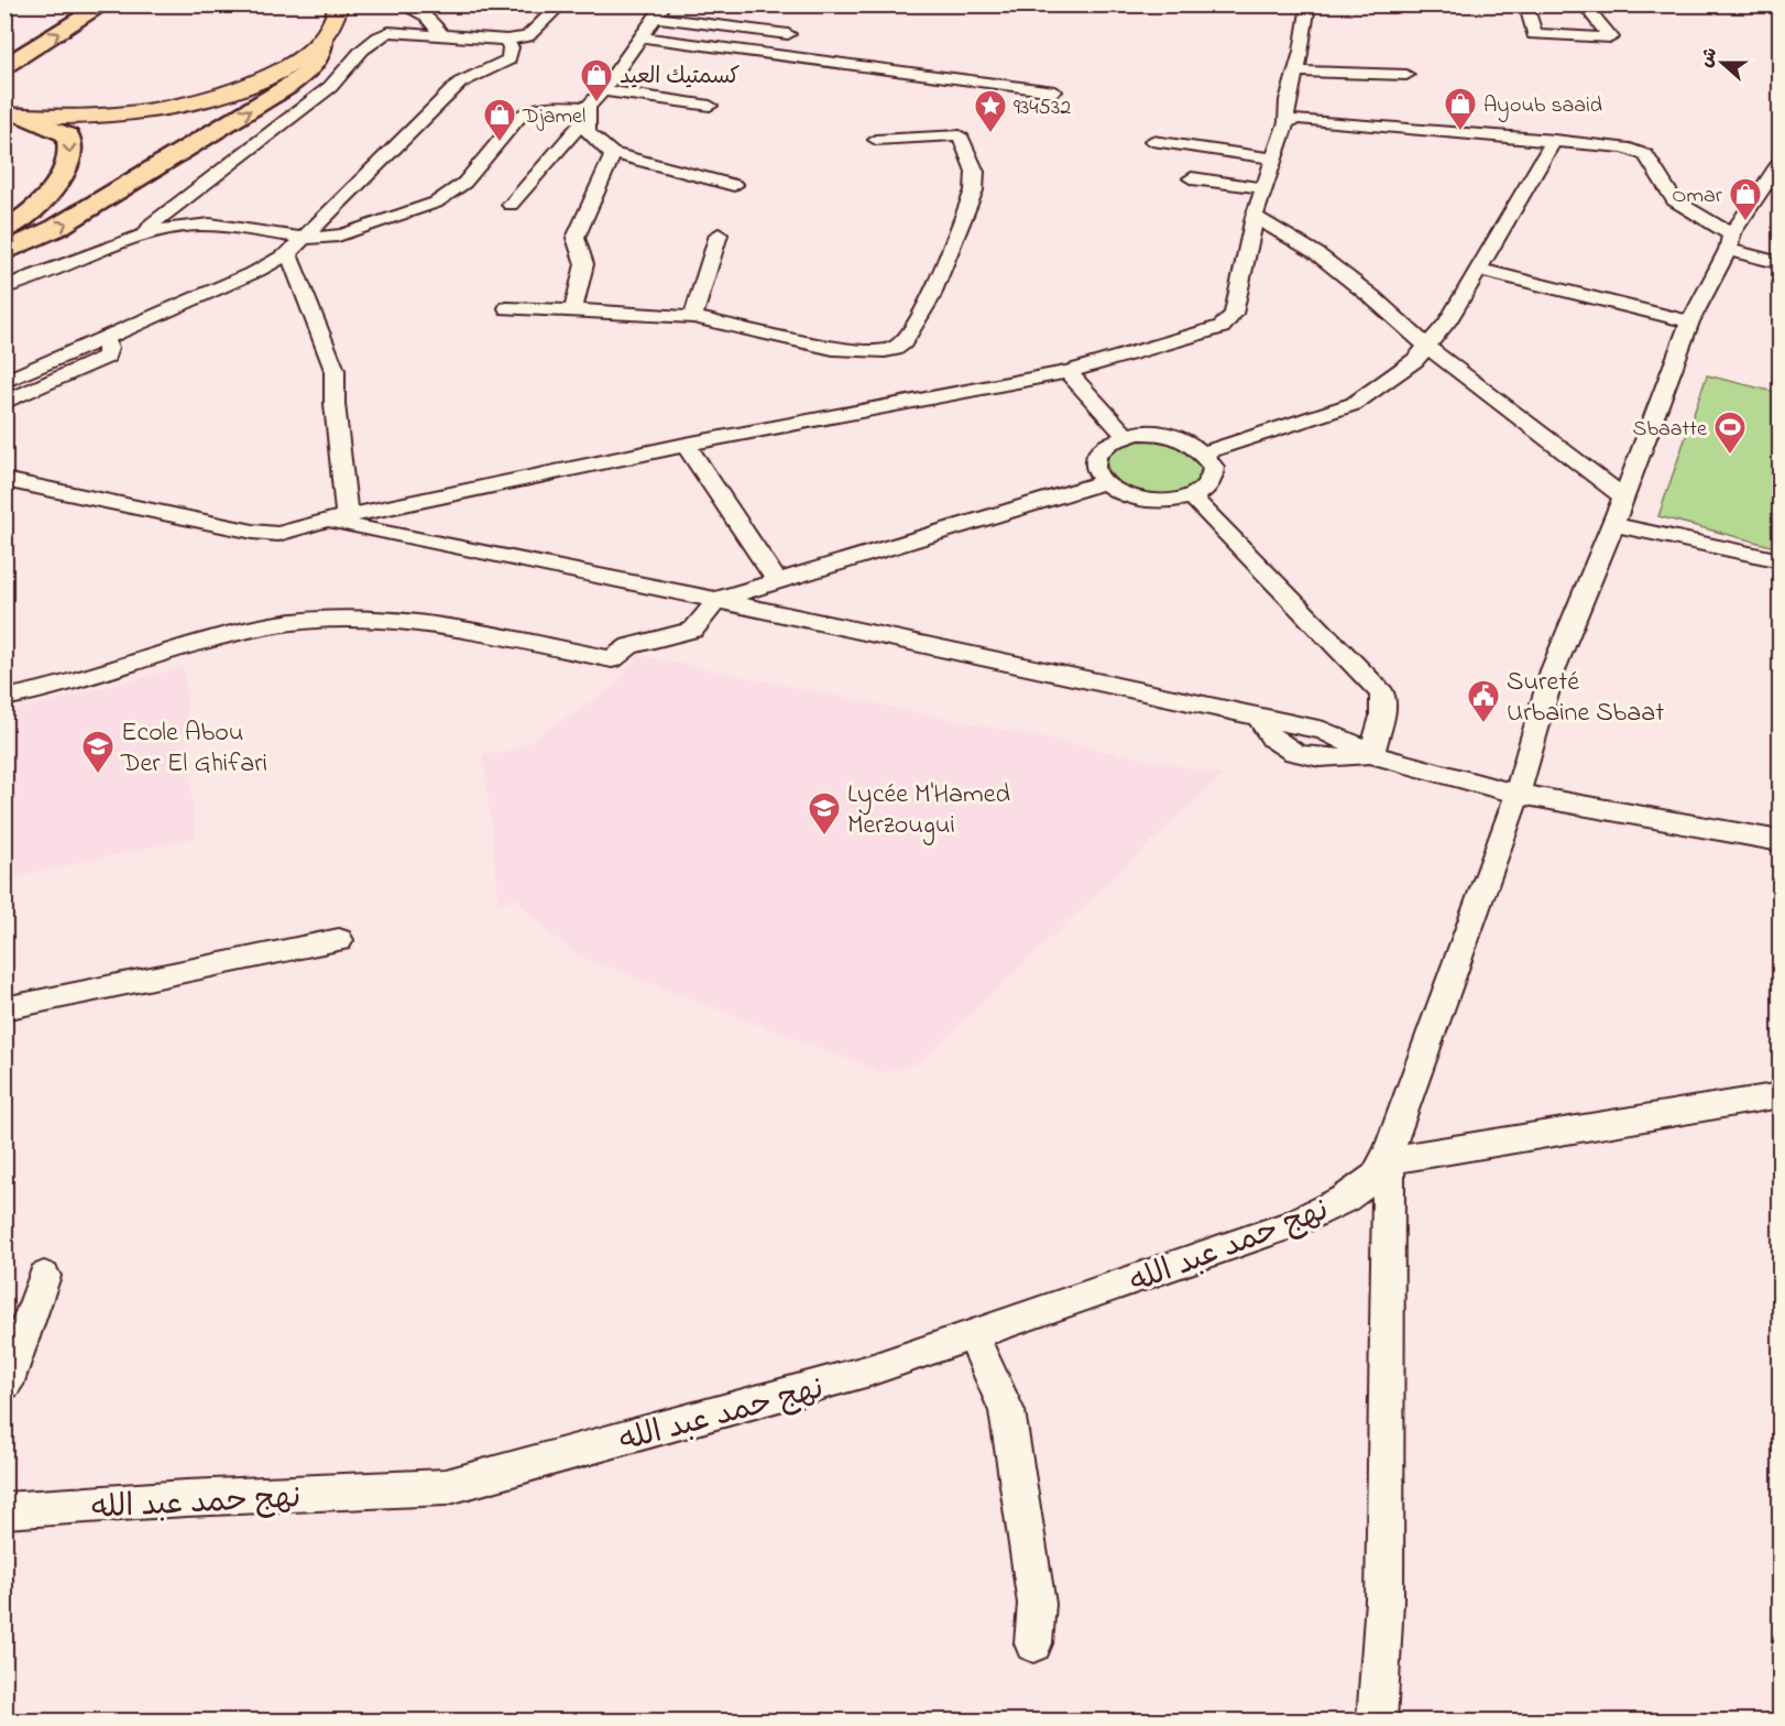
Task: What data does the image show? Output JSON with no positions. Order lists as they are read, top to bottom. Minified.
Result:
{"streets":{"street":["نهج حمد عبد الله"]},"places":{"shop":["كسمتيك العيد","Ayoub saaid","Djamel","Omar"],"place":["934532"],"sports":["Sbaatte"],"public building":["Sureté Urbaine Sbaat"],"school or university":["Ecole Abou Der El Ghifari","Lycée M'Hamed Merzougui"]},"north":"left"}
